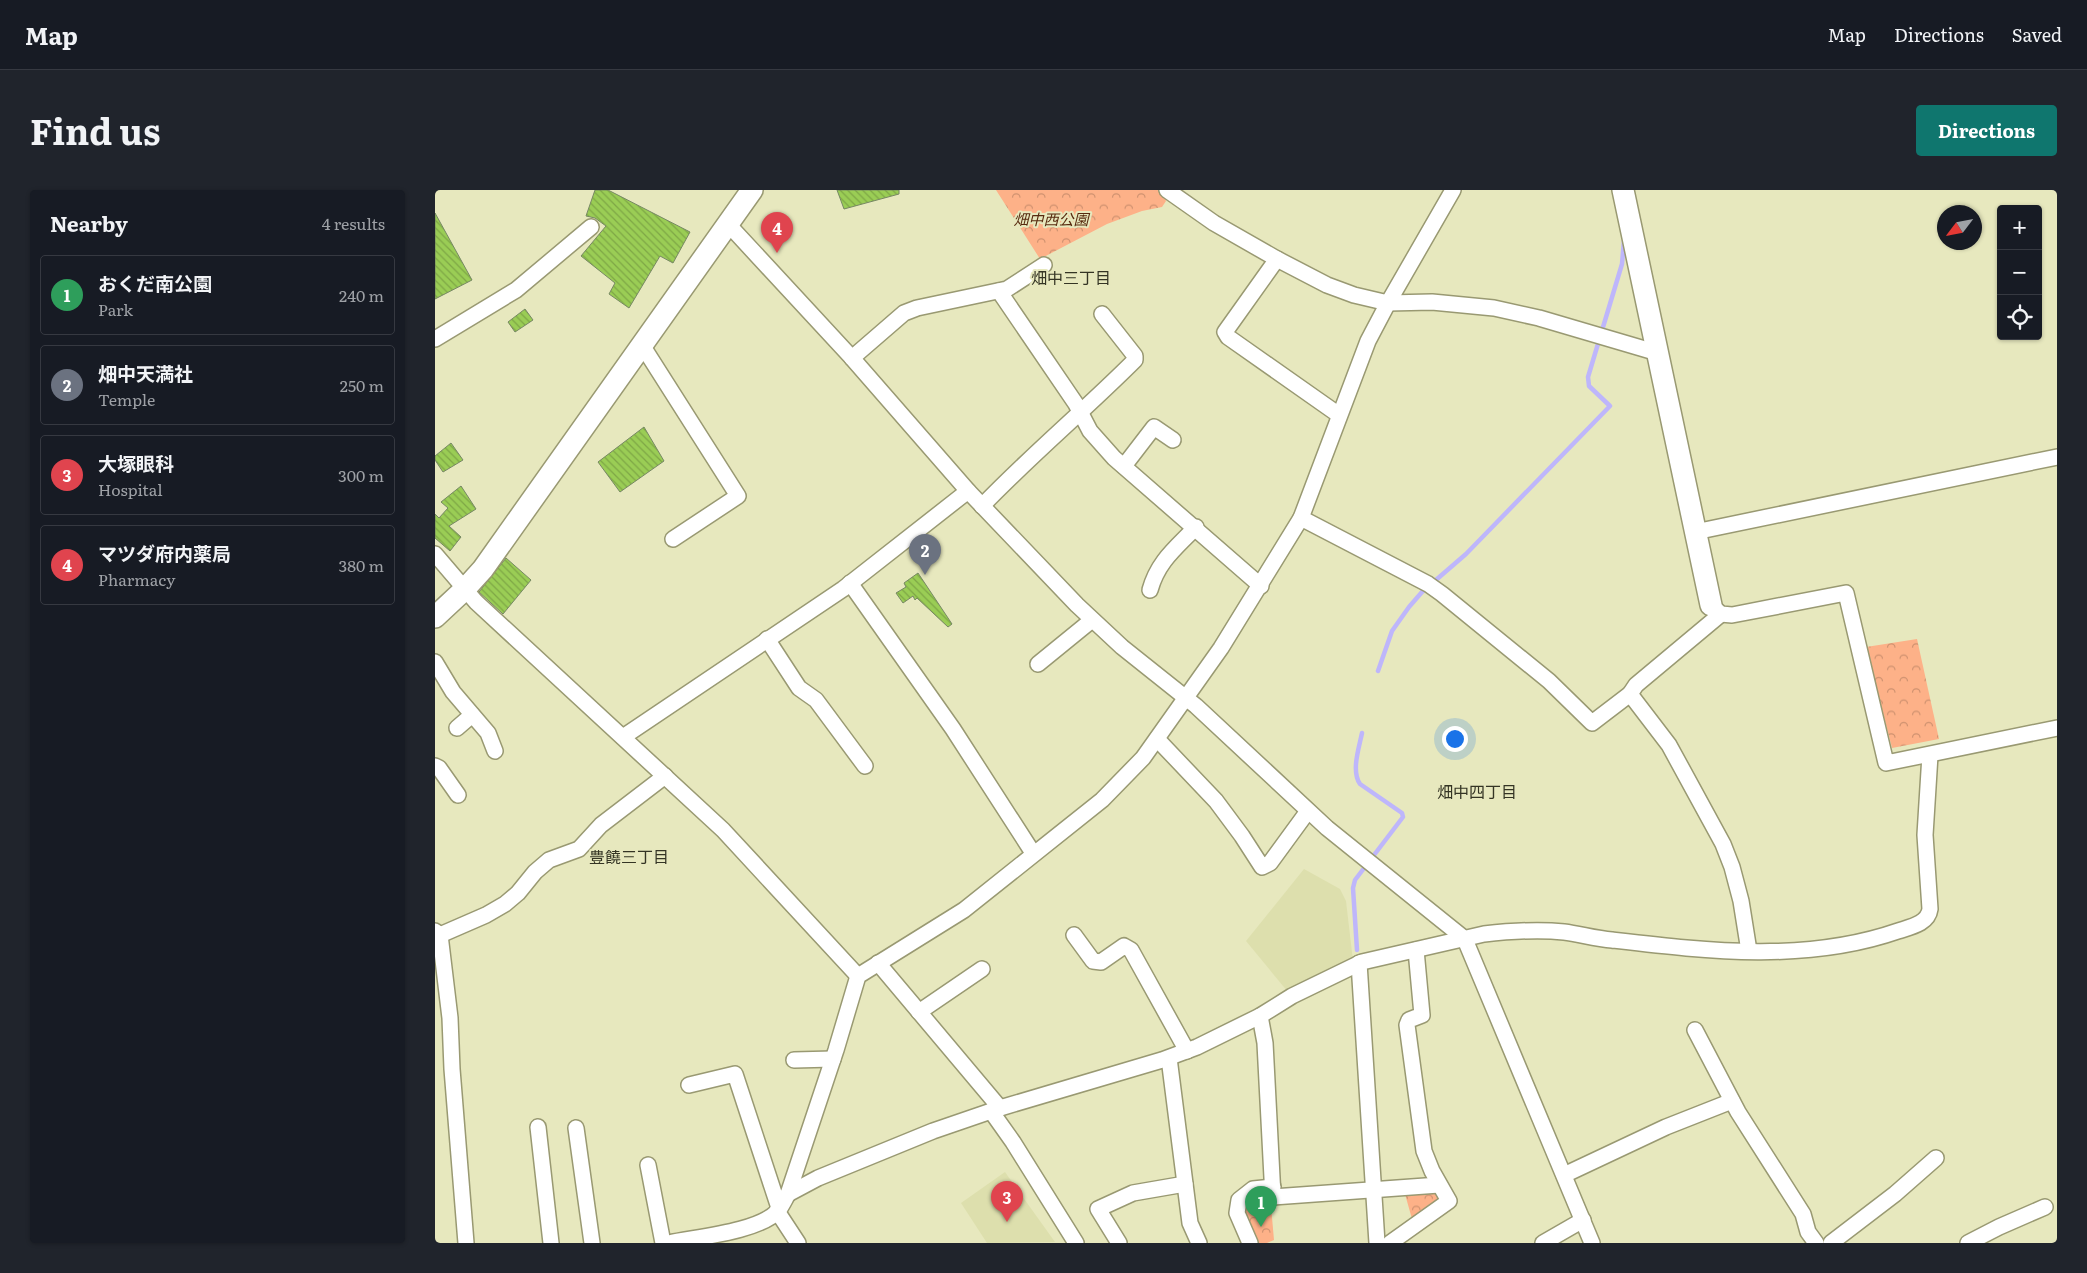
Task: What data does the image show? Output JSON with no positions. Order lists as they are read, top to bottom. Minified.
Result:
{"districts":["畑中三丁目","畑中四丁目","豊饒三丁目"],"parks":["畑中西公園"],"north":"bottom left","page":{"header":"Map","nav":["Map","Directions","Saved"],"title":"Find us","buttons":"Directions","heading":["Nearby","4 results"],"map_buttons":["+","−"],"pins":["4","2","3","1"],"list":[{"mark":"1","name":"おくだ南公園","note":"Park","value":"240 m"},{"mark":"2","name":"畑中天満社","note":"Temple","value":"250 m"},{"mark":"3","name":"大塚眼科","note":"Hospital","value":"300 m"},{"mark":"4","name":"マツダ府内薬局","note":"Pharmacy","value":"380 m"}]}}
